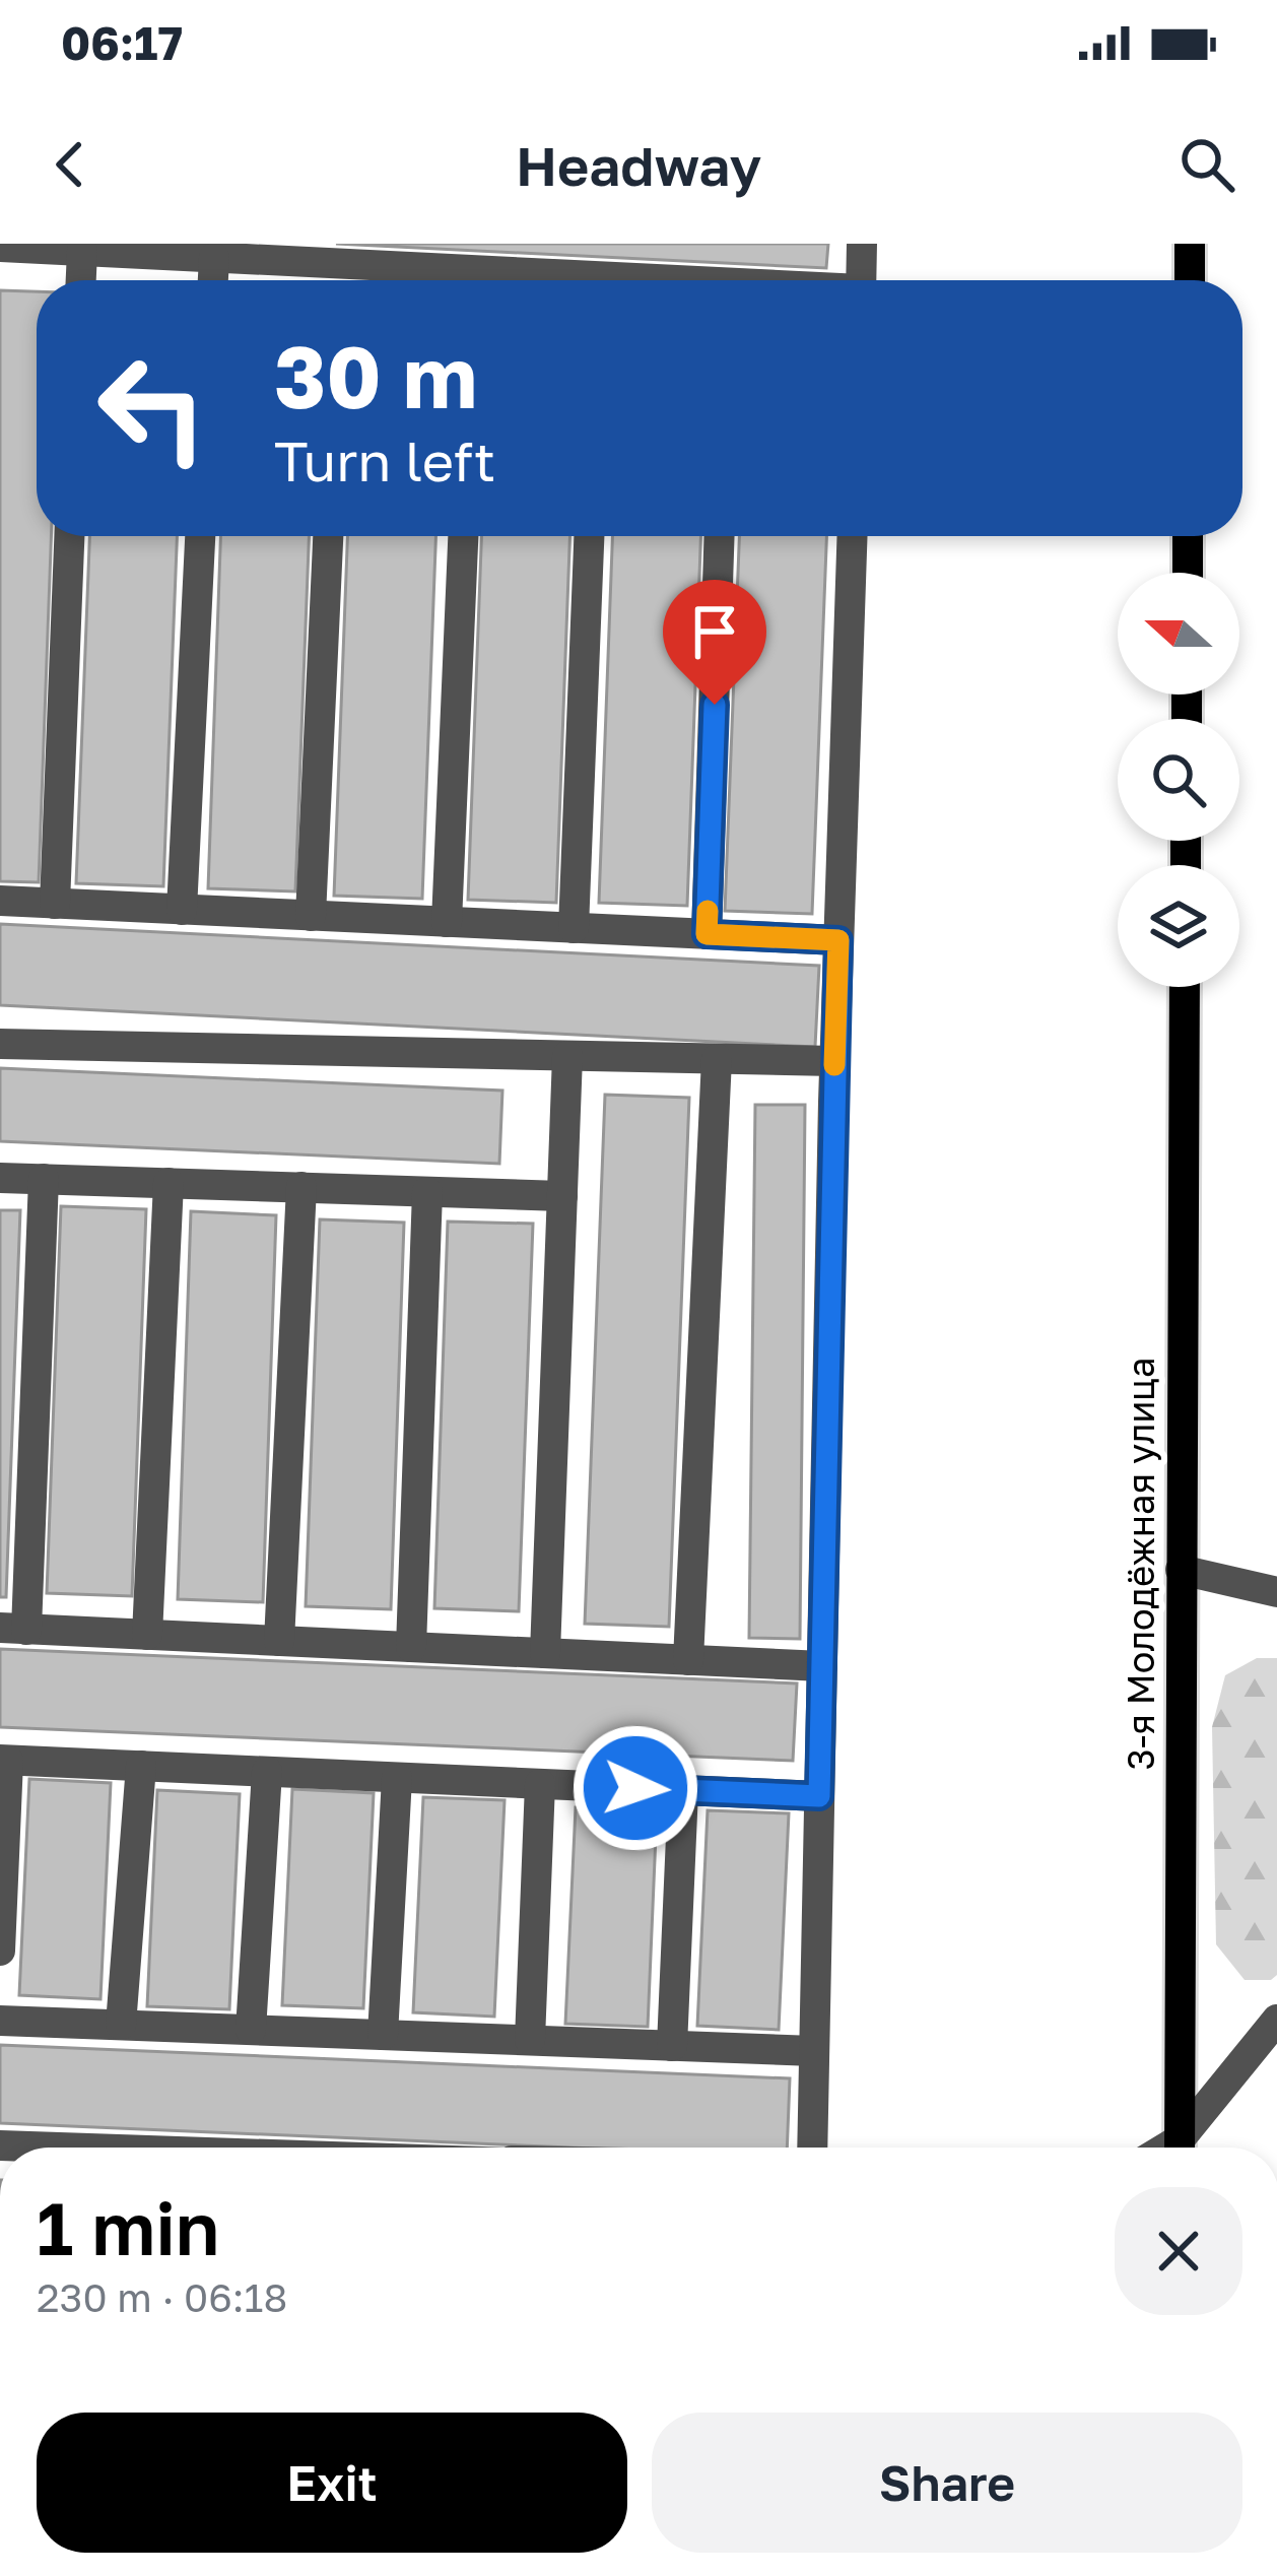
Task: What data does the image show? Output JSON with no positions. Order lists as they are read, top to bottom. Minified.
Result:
{"streets":{"main road":["3-я Молодёжная улица"]},"north":"left","page":{"status":"06:17","header":"Headway","turn":["30 m","Turn left"],"heading":["1 min","230 m · 06:18"],"buttons":["Exit","Share"]}}
